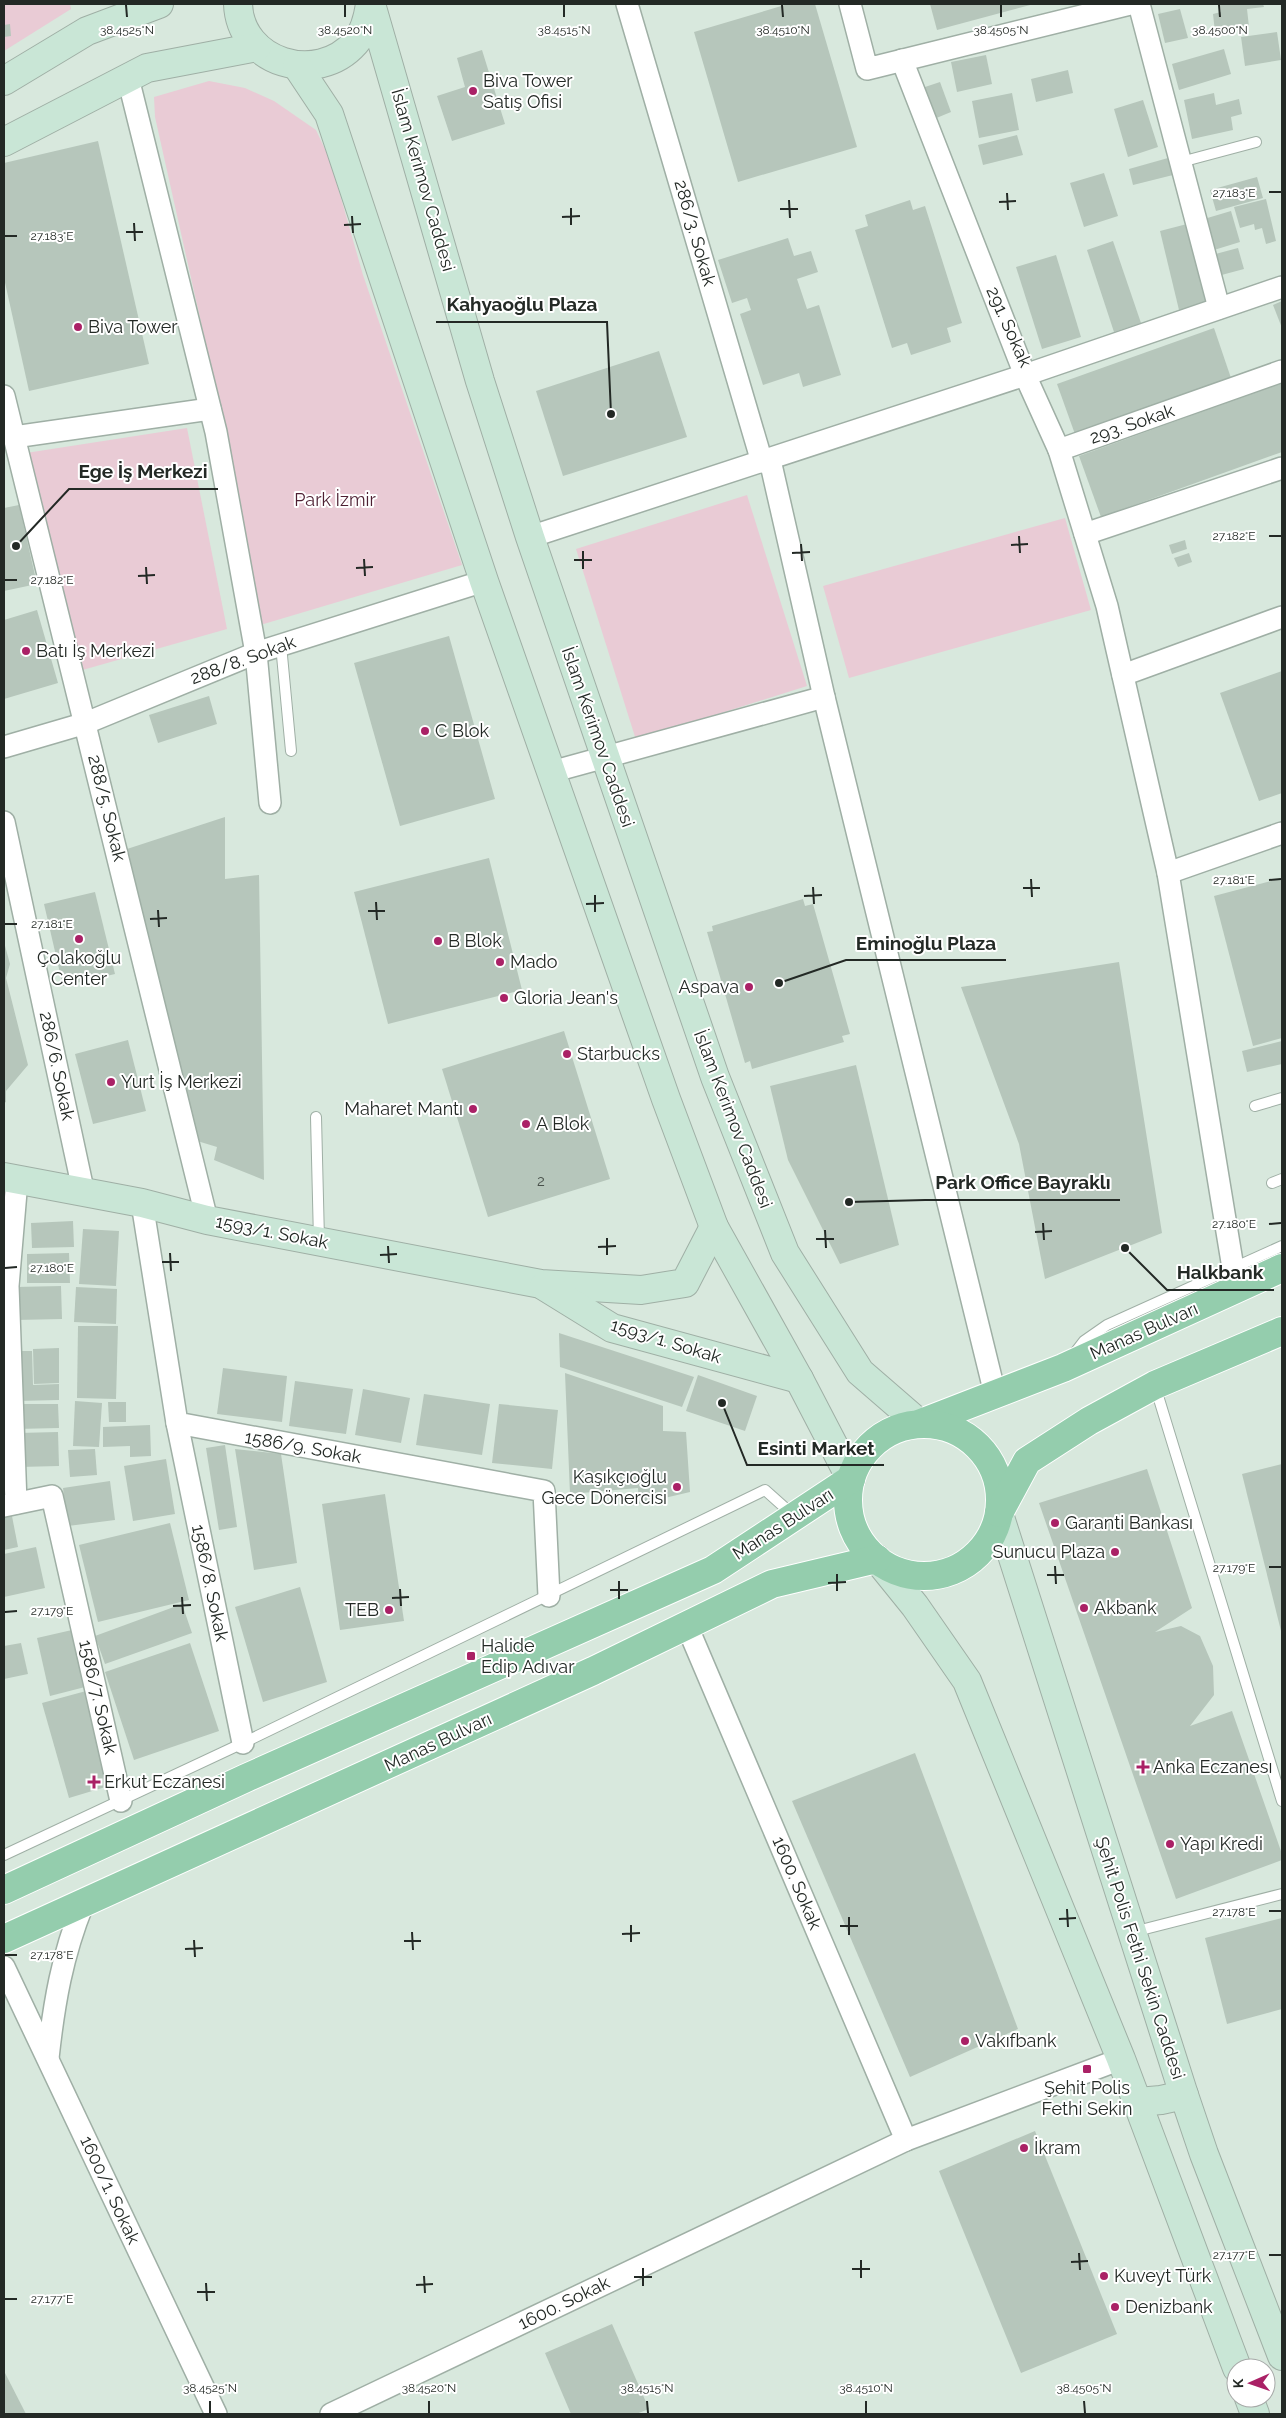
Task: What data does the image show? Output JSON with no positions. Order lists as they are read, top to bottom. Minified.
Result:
{"streets":{"main road":["İslam Kerimov Caddesi","1593/1. Sokak","Manas Bulvarı","Şehit Polis Fethi Sekin Caddesi"],"street":["286/3. Sokak","291. Sokak","293. Sokak","288/8. Sokak","288/5. Sokak","286/6. Sokak","1586/9. Sokak","1586/8. Sokak","1586/7. Sokak","1600. Sokak","1600/1. Sokak"]},"crossings":[["İslam Kerimov Caddesi","Manas Bulvarı"],["İslam Kerimov Caddesi","Şehit Polis Fethi Sekin Caddesi"],["286/3. Sokak","Manas Bulvarı"],["288/8. Sokak","288/5. Sokak"],["288/5. Sokak","1593/1. Sokak"],["286/6. Sokak","1593/1. Sokak"],["Manas Bulvarı","1600. Sokak"],["Manas Bulvarı","Şehit Polis Fethi Sekin Caddesi"],["1586/9. Sokak","1586/8. Sokak"]],"parks":["Park İzmir"],"places":{"other":["Biva Tower Satış Ofisi","Biva Tower","Kahyaoğlu Plaza","Ege İş Merkezi","Batı İş Merkezi","C Blok","Çolakoğlu Center","B Blok","Mado","Eminoğlu Plaza","Aspava","Gloria Jean's","Starbucks","Yurt İş Merkezi","Maharet Mantı","A Blok","Park Office Bayraklı","Halkbank","Esinti Market","Kaşıkçıoğlu Gece Dönercisi","Garanti Bankası","Sunucu Plaza","Akbank","TEB","Yapı Kredi","Vakıfbank","İkram","Kuveyt Türk","Denizbank"],"transit":["Halide Edip Adıvar","Şehit Polis Fethi Sekin"],"health":["Anka Eczanesı","Erkut Eczanesi"]},"house_numbers":["2"],"north":"left","coordinates":["38.4525°N","38.4520°N","38.4515°N","38.4510°N","38.4505°N","38.4500°N","27.183°E","27.182°E","27.181°E","27.180°E","27.179°E","27.178°E","27.177°E"]}
